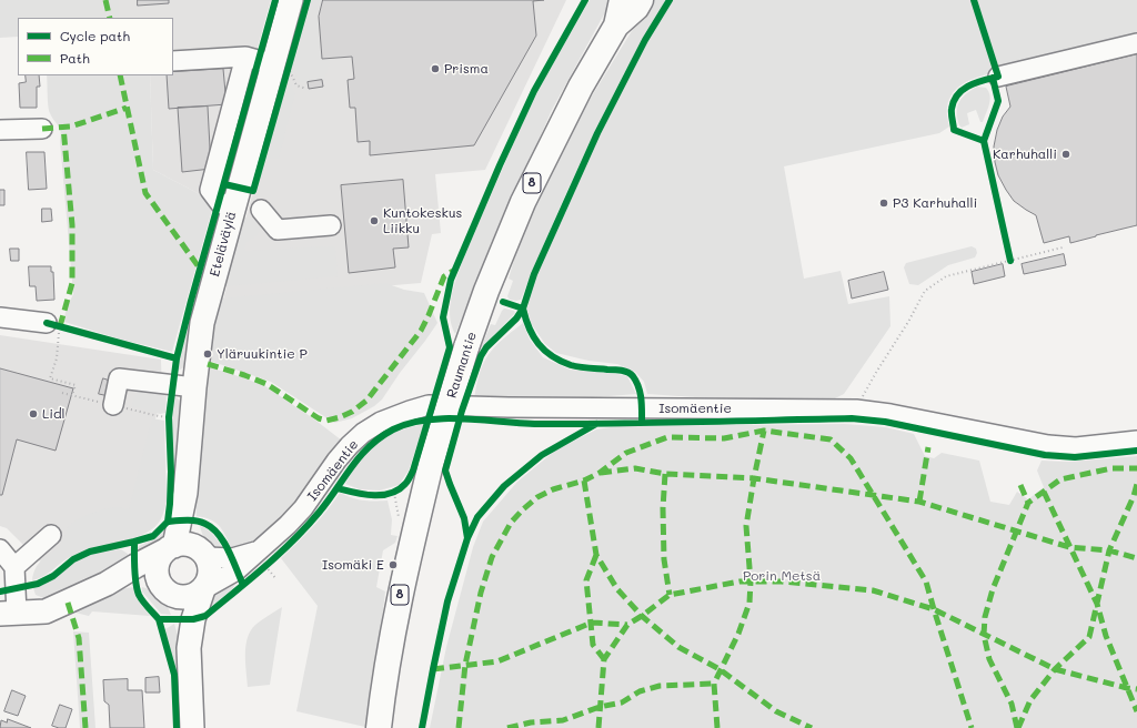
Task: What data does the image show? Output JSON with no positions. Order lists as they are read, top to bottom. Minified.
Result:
{"streets":{"highway":["8","Raumantie"],"main road":["Eteläväylä"],"street":["Isomäentie"]},"crossings":[["Eteläväylä","Isomäentie"]],"parks":["Porin Metsä"],"places":["Prisma","Karhuhalli","P3 Karhuhalli","Kuntokeskus Liikku","Yläruukintie P","Lidl","Isomäki E"],"legend":["Cycle path","Path"]}
